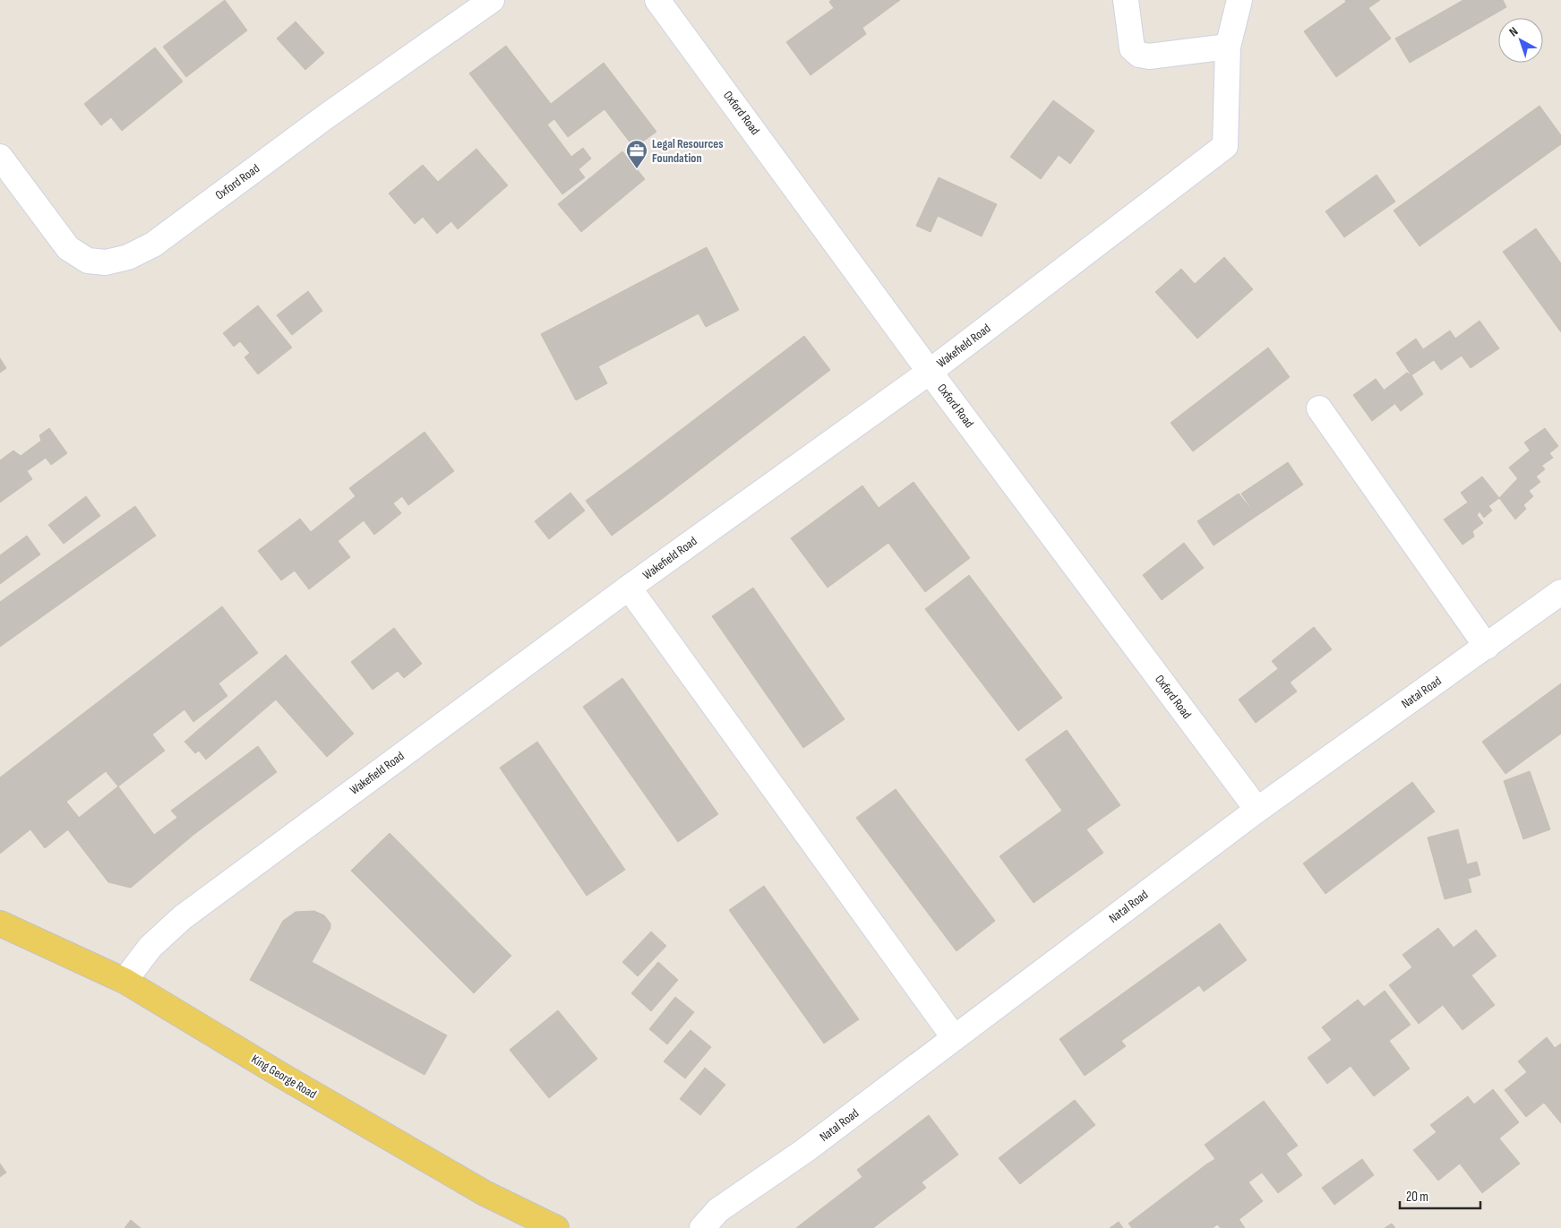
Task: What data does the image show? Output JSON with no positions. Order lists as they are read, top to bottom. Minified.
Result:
{"streets":{"main road":["King George Road"],"street":["Oxford Road","Wakefield Road","Natal Road"]},"crossings":[["Oxford Road","Wakefield Road"],["Oxford Road","Natal Road"],["Wakefield Road","King George Road"]],"places":{"office":["Legal Resources Foundation"]},"scale_bar":"20 m","north":"top left"}
